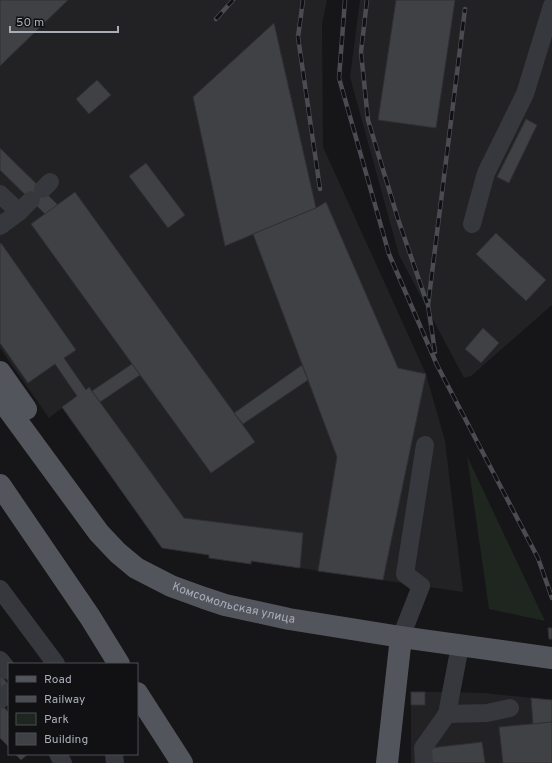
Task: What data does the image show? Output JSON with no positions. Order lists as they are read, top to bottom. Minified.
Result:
{"streets":{"main road":["Комсомольская улица"]},"legend":["Road","Railway","Park","Building"],"scale_bar":"50 m"}
